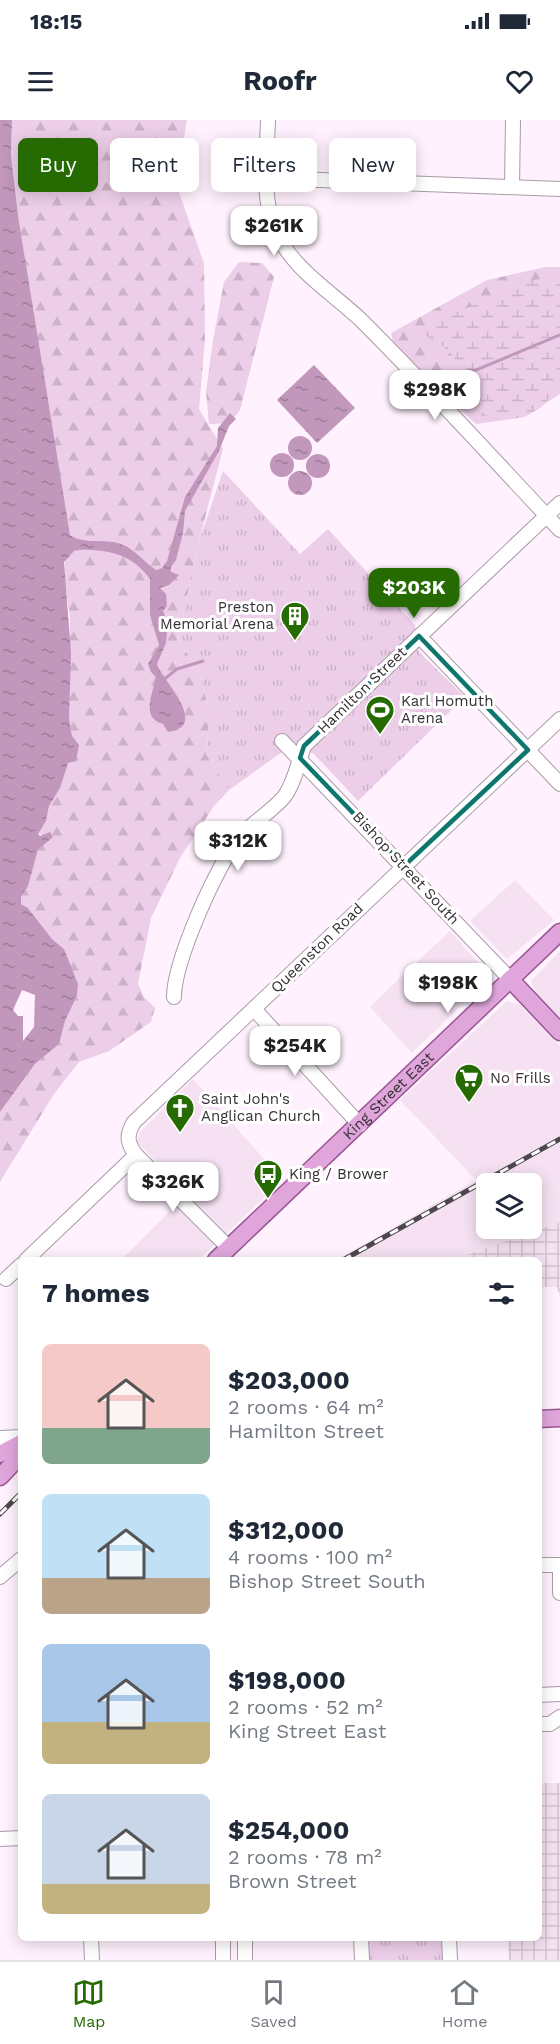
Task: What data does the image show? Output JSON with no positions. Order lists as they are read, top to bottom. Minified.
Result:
{"streets":{"main road":["King Street East"],"street":["Hamilton Street","Bishop Street South","Queenston Road"]},"crossings":[["Hamilton Street","Bishop Street South"],["Bishop Street South","Queenston Road"],["Bishop Street South","King Street East"]],"places":{"building":["Preston Memorial Arena"],"sports":["Karl Homuth Arena"],"supermarket":["No Frills"],"church":["Saint John's Anglican Church"],"bus stop":["King / Brower"]},"page":{"status":"18:15","header":"Roofr","chip":["Buy","Rent","Filters","New"],"price":["$261K","$298K","$203K","$312K","$198K","$254K","$326K"],"heading":"7 homes","list":[{"name":"$203,000","note":"2 rooms · 64 m² · Hamilton Street"},{"name":"$312,000","note":"4 rooms · 100 m² · Bishop Street South"},{"name":"$198,000","note":"2 rooms · 52 m² · King Street East"},{"name":"$254,000","note":"2 rooms · 78 m² · Brown Street"}],"tabs":["Map","Saved","Home"]}}
